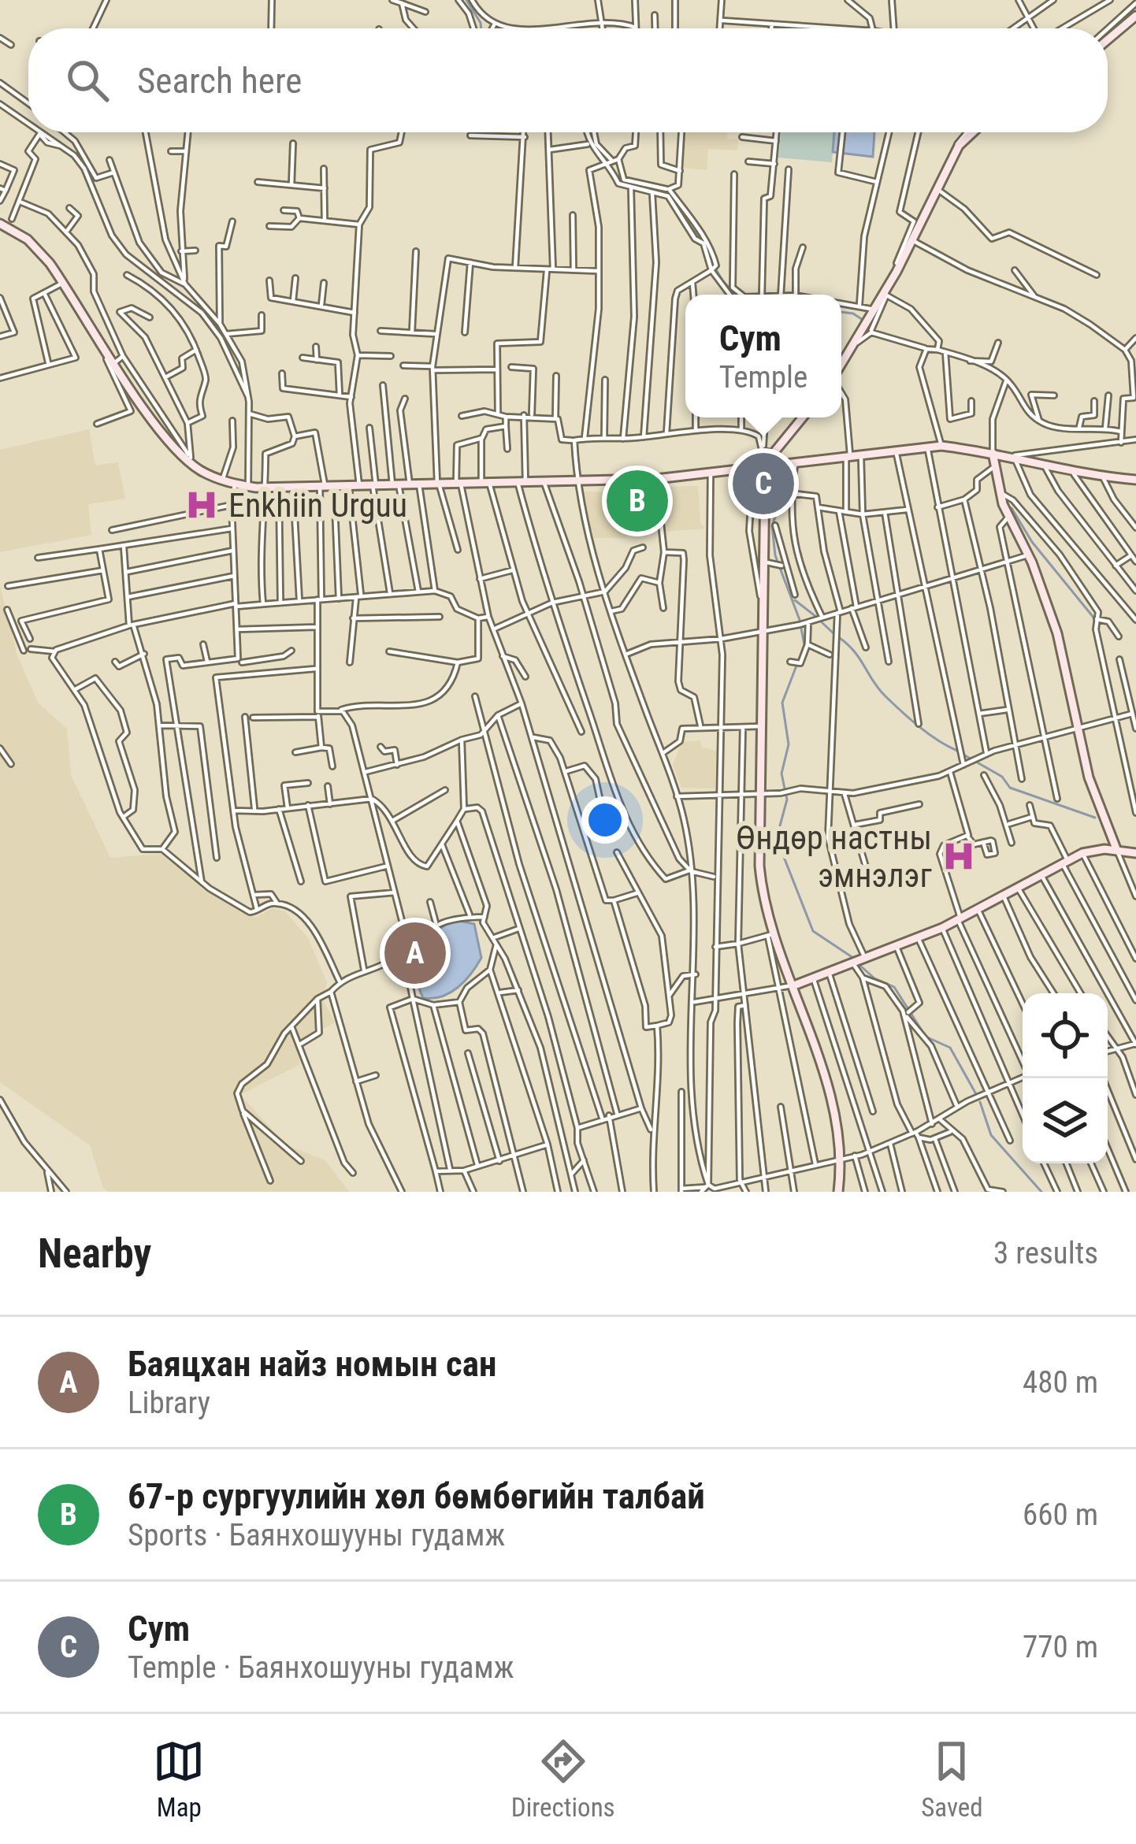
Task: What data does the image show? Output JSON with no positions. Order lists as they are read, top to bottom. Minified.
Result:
{"places":{"hospital":["Enkhiin Urguu","Өндөр настны эмнэлэг"]},"page":{"search":"Search here","popup":["Cym","Temple"],"pins":["C","B","A"],"heading":["Nearby","3 results"],"list":[{"mark":"A","name":"Баяцхан найз номын сан","note":"Library","value":"480 m"},{"mark":"B","name":"67-р сургуулийн хөл бөмбөгийн талбай","note":"Sports · Баянхошууны гудамж","value":"660 m"},{"mark":"C","name":"Cym","note":"Temple · Баянхошууны гудамж","value":"770 m"}],"nav":["Map","Directions","Saved"]}}
